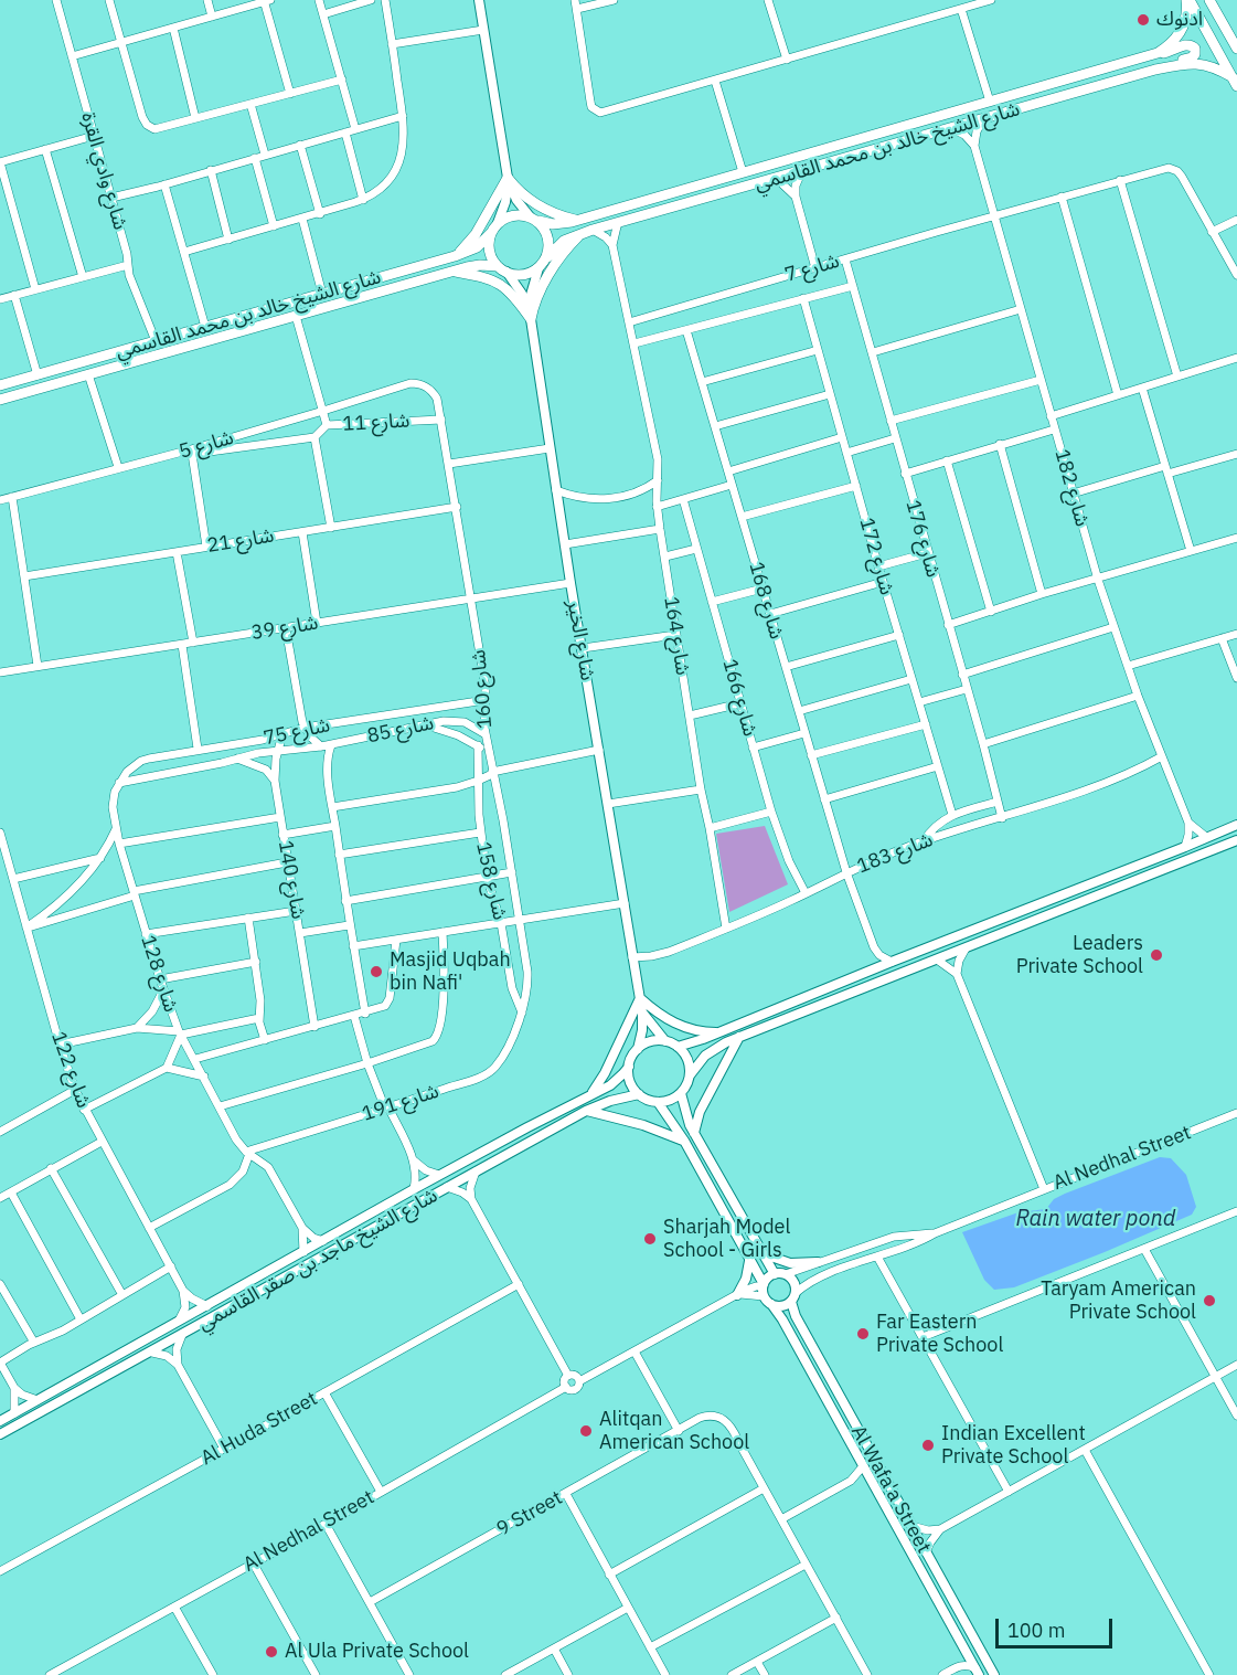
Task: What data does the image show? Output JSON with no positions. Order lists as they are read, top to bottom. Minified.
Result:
{"streets":{"main road":["شارع الشيخ خالد بن محمد القاسمي"],"street":["شارع وادي القرة","شارع 7","شارع 11","شارع 5","شارع 182","شارع 176","شارع 21","شارع 172","شارع 168","شارع 39","شارع 164","شارع الخير","شارع 160","شارع 166","شارع 85","شارع 75","شارع 183","شارع 140","شارع 158","شارع 128","شارع 122","شارع 191","Al Nedhal Street","شارع الشيخ ماجد بن صقر القاسمي","Al Huda Street","Al Wafa'a Street","9 Street"]},"crossings":[["شارع الشيخ خالد بن محمد القاسمي","شارع وادي القرة"],["شارع الشيخ خالد بن محمد القاسمي","شارع الخير"],["شارع 7","شارع 182"],["شارع 7","شارع 176"],["شارع 7","شارع 164"],["شارع 11","شارع 5"],["شارع 11","شارع 160"],["شارع 5","شارع 160"],["شارع 182","شارع 183"],["شارع 176","شارع 183"],["شارع 21","شارع 160"],["شارع 168","شارع 183"],["شارع 39","شارع الخير"],["شارع 39","شارع 160"],["شارع 164","شارع 183"],["شارع الخير","شارع 183"],["شارع الخير","شارع الشيخ ماجد بن صقر القاسمي"],["شارع 160","شارع 85"],["شارع 160","شارع 75"],["شارع 160","شارع 158"],["شارع 160","شارع 191"],["شارع 166","شارع 183"],["شارع 85","شارع 75"],["شارع 85","شارع 140"],["شارع 85","شارع 128"],["شارع 75","شارع 140"],["شارع 75","شارع 128"],["شارع 158","شارع 191"],["شارع 128","شارع 191"],["Al Nedhal Street","Al Wafa'a Street"]],"water":["Rain water pond"],"places":["ادنوك","Leaders Private School","Masjid Uqbah bin Nafi'","Sharjah Model School - Girls","Taryam American Private School","Far Eastern Private School","Alitqan American School","Indian Excellent Private School","Al Ula Private School"],"scale_bar":"100 m"}
